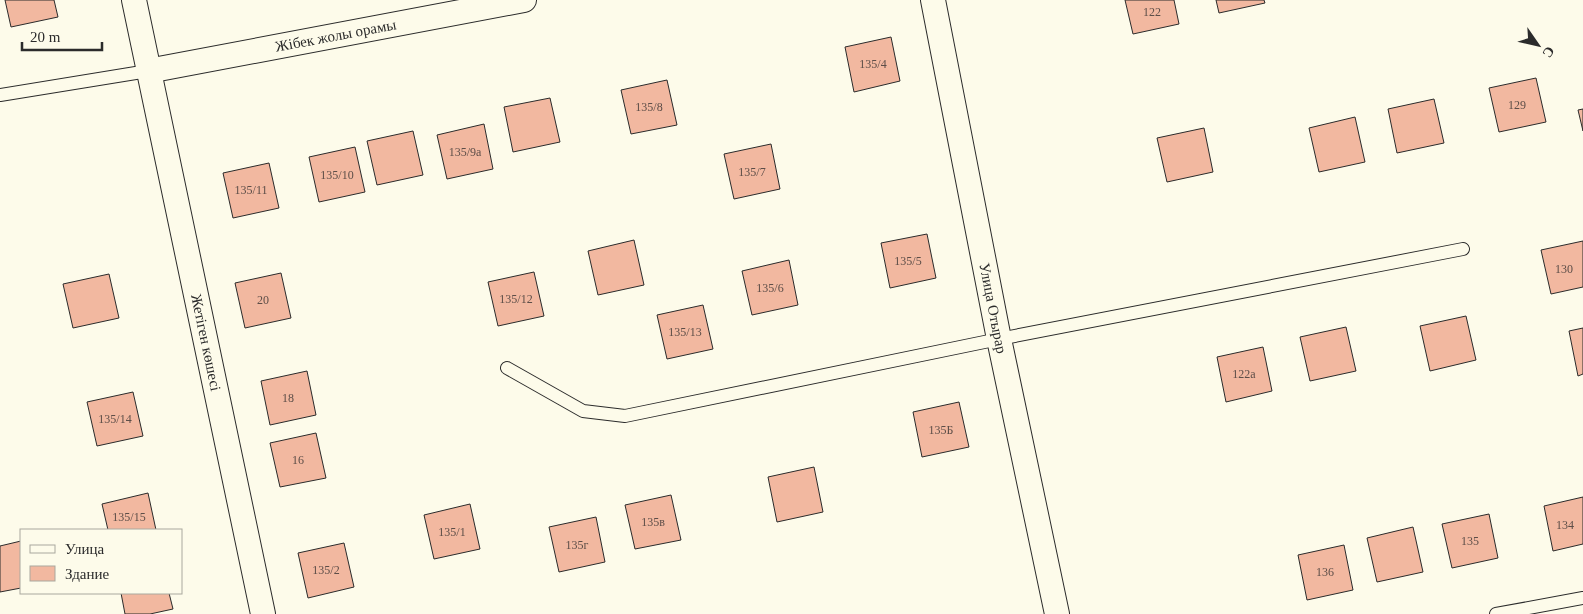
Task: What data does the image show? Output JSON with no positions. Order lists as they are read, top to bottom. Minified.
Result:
{"streets":{"street":["Жібек жолы орамы","Улица Отырар","Жетіген көшесі"]},"crossings":[["Жібек жолы орамы","Жетіген көшесі"]],"house_numbers":["122","135/4","129","135/8","135/9а","135/7","135/10","135/11","135/5","130","135/6","135/12","20","135/13","122а","18","135/14","135Б","16","135/15","135в","134","135/1","135","135г","135/2","136"],"legend":["Улица","Здание"],"scale_bar":"20 m","north":"bottom right"}
